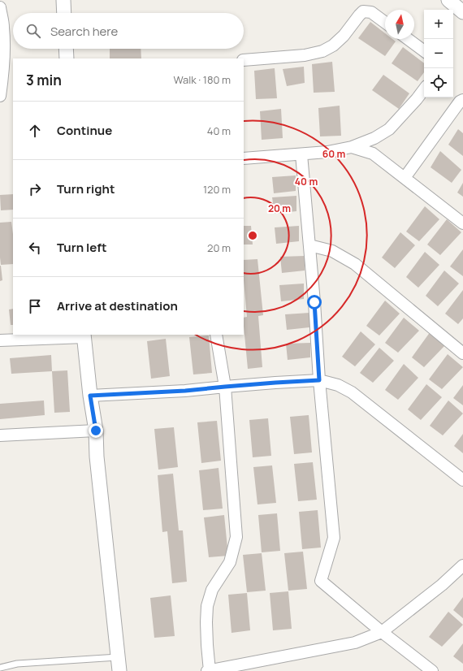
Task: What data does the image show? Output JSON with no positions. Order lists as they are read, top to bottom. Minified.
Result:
{"north":"top","page":{"map_buttons":["+","−"],"search":"Search here","heading":["3 min","Walk · 180 m"],"list":[["Continue","40 m"],["Turn right","120 m"],["Turn left","20 m"],"Arrive at destination"]},"rings":["60 m","40 m","20 m"]}
